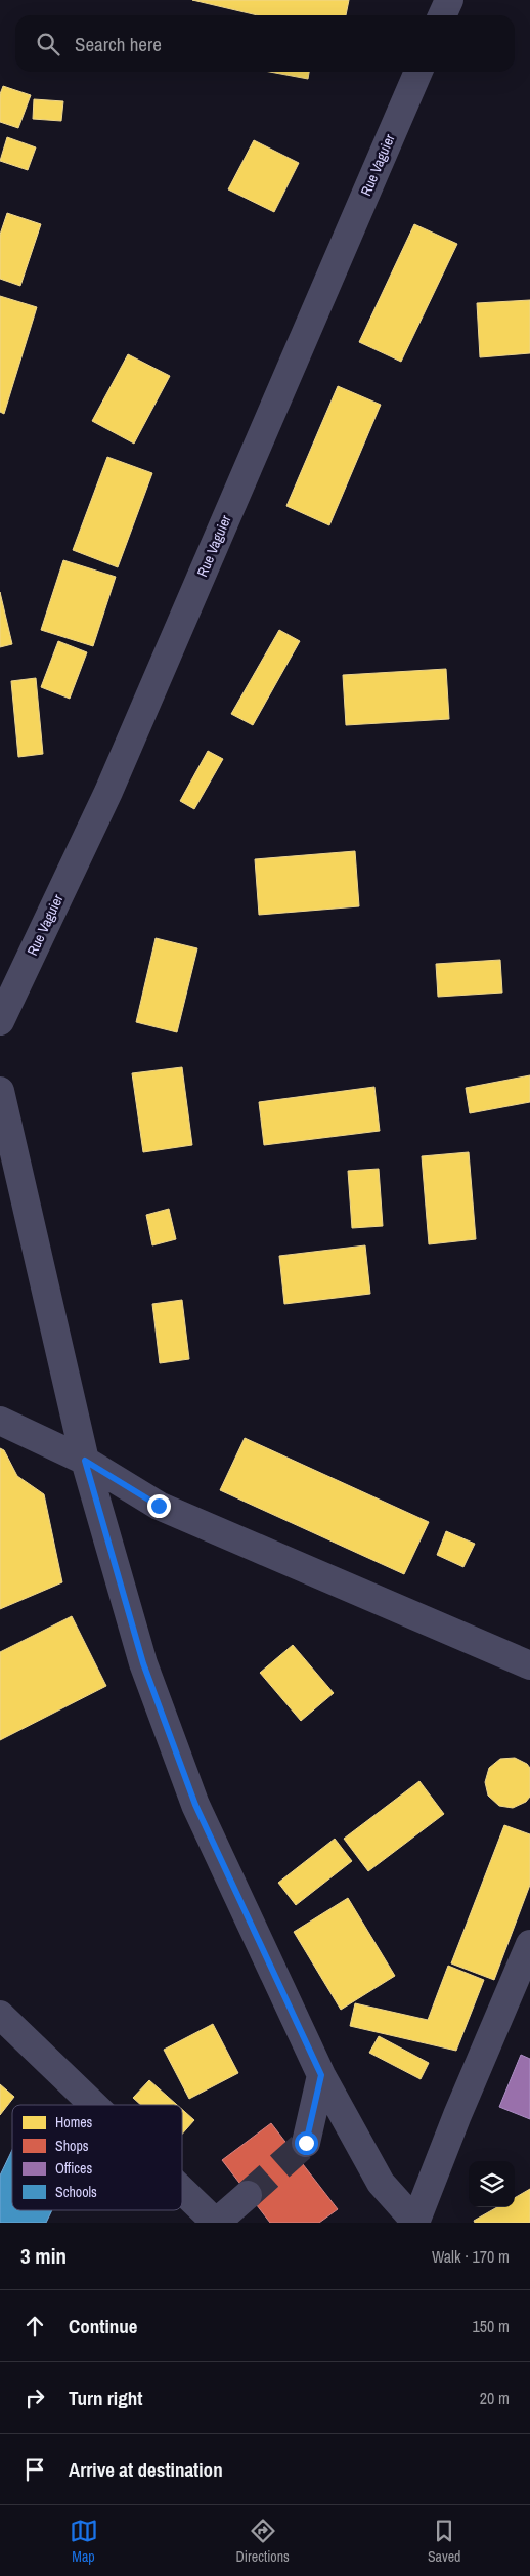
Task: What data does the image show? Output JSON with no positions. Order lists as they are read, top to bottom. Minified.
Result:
{"streets":{"street":["Rue Vaguier"]},"legend":["Homes","Shops","Offices","Schools"],"page":{"search":"Search here","heading":["3 min","Walk · 170 m"],"list":[["Continue","150 m"],["Turn right","20 m"],"Arrive at destination"],"nav":["Map","Directions","Saved"]}}
